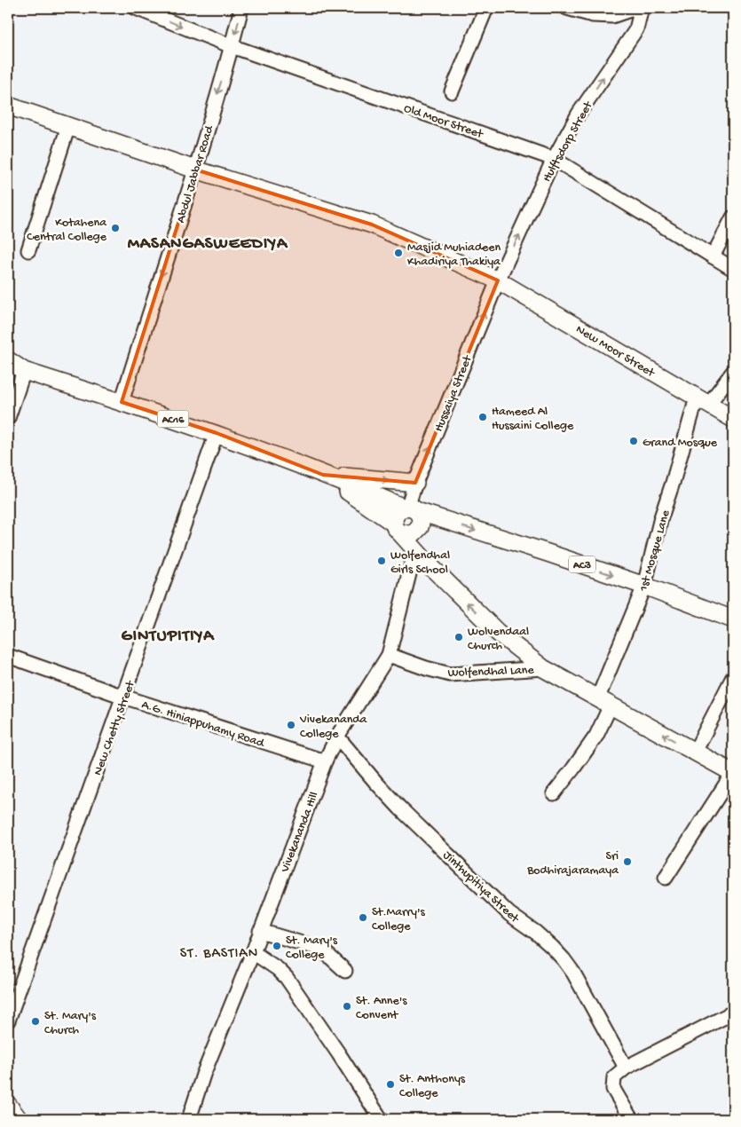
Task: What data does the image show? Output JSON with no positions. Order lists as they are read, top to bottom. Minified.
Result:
{"streets":{"main road":["New Moor Street","AC16","AC3"],"street":["Old Moor Street","Hulftsdorp Street","Abdul Jabbar Road","Hussaiya Street","1st Mosque Lane","Wolfendhal Lane","A.G. Hiniappuhamy Road","New Chetty Street","Vivekananda Hill","Jinthupitiya Street"]},"crossings":[["Old Moor Street","Hulftsdorp Street"],["Old Moor Street","Abdul Jabbar Road"],["Hulftsdorp Street","New Moor Street"],["Hulftsdorp Street","Hussaiya Street"],["Abdul Jabbar Road","New Moor Street"],["Abdul Jabbar Road","AC16"],["New Moor Street","Hussaiya Street"],["New Moor Street","1st Mosque Lane"],["Hussaiya Street","AC16"],["Hussaiya Street","AC3"],["AC16","AC3"],["AC16","New Chetty Street"],["1st Mosque Lane","AC3"],["Wolfendhal Lane","Vivekananda Hill"],["A.G. Hiniappuhamy Road","New Chetty Street"],["A.G. Hiniappuhamy Road","Vivekananda Hill"],["Vivekananda Hill","Jinthupitiya Street"]],"one_way":["Hulftsdorp Street","Abdul Jabbar Road","Hussaiya Street"],"districts":["MASANGASWEEDIYA","GINTUPITIYA","ST. BASTIAN"],"places":["Kotahena Central College","Masjid Muhiadeen Khadiriya Thakiya","Hameed Al Hussaini College","Grand Mosque","Wolfendhal Girls School","Wolvendaal Church","Vivekananda College","Sri Bodhirajaramaya","St.Marry's College","St. Mary's College","St. Anne's Convent","St. Mary's Church","St. Anthonys College"]}
